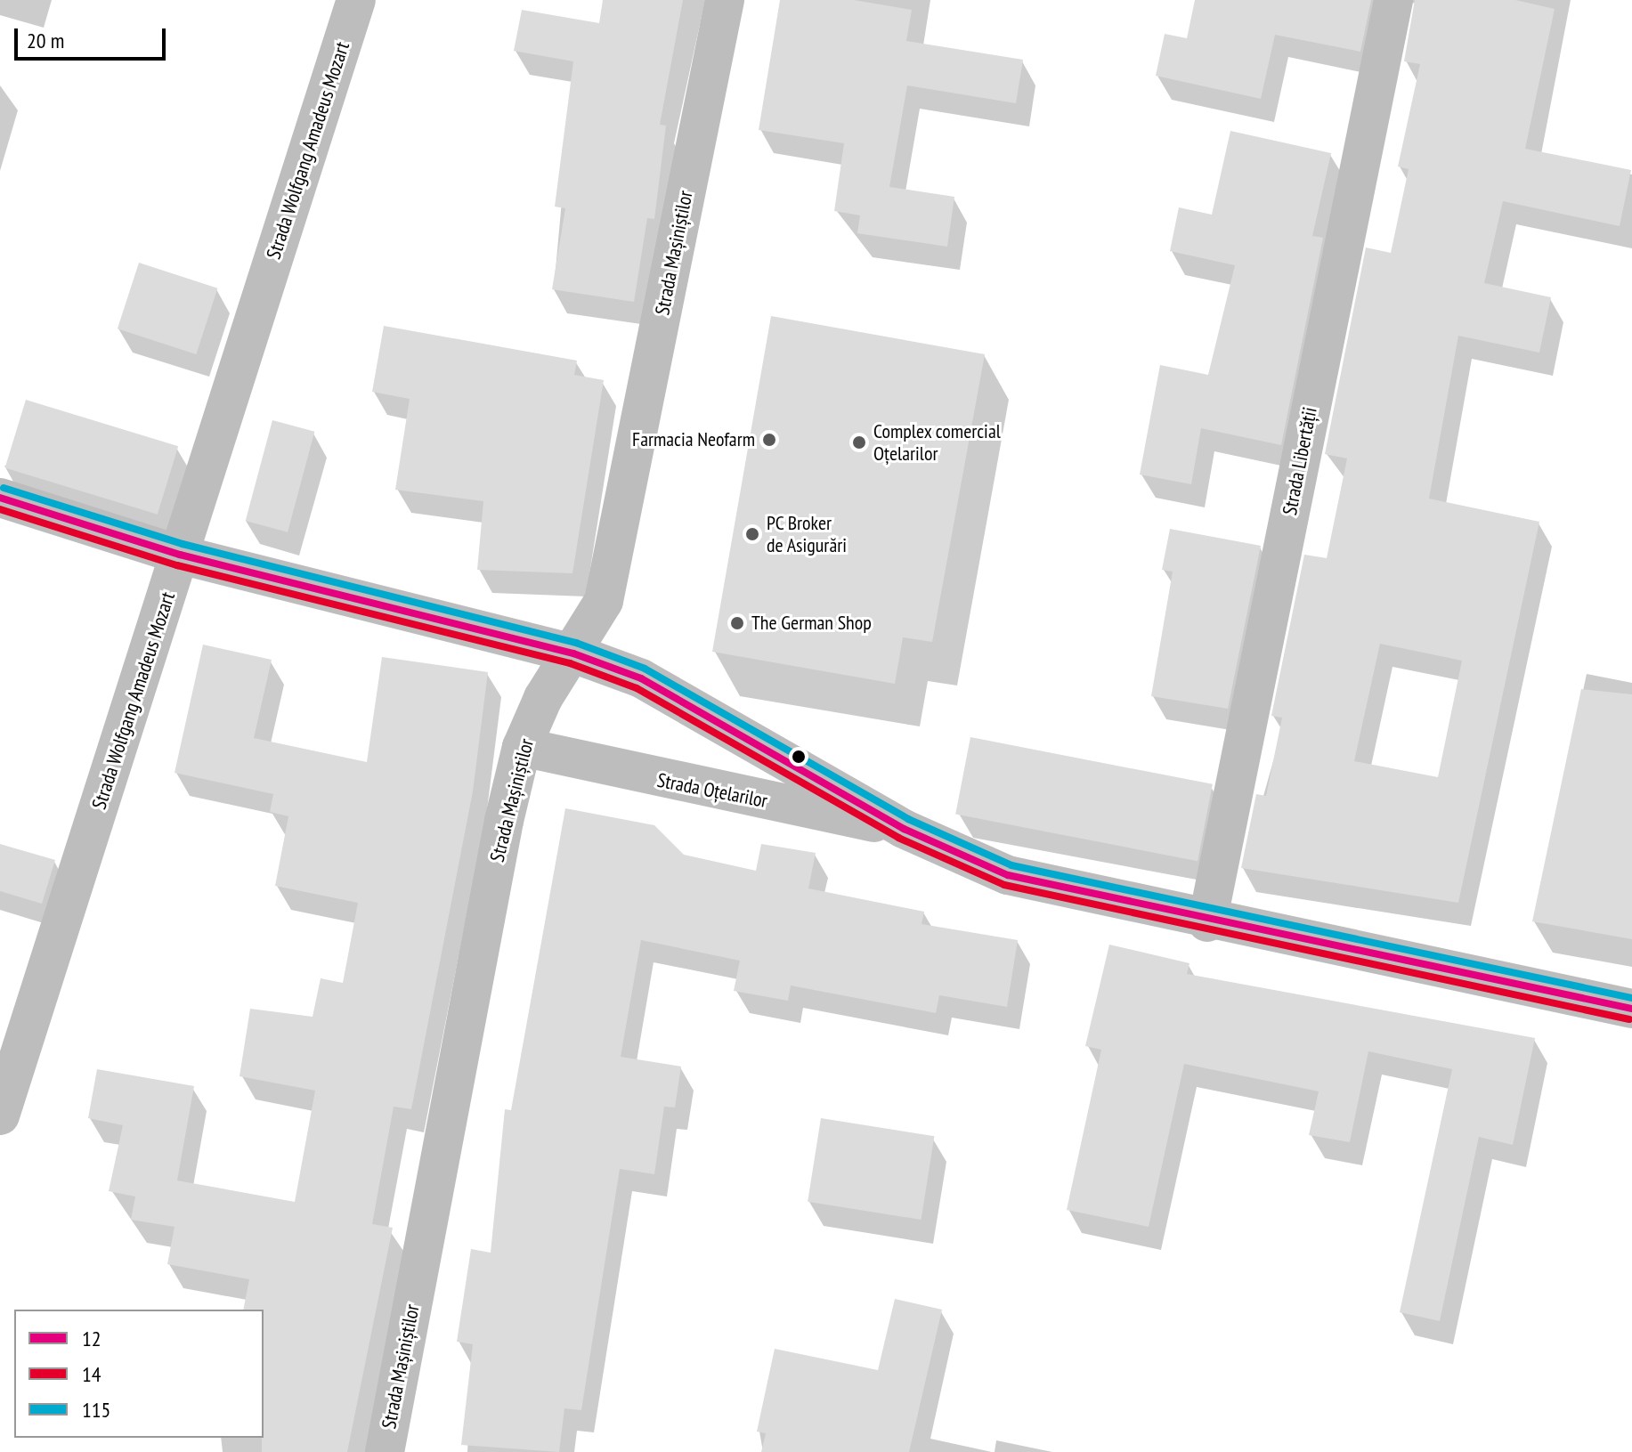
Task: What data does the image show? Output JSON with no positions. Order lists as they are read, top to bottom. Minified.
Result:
{"streets":{"street":["Strada Wolfgang Amadeus Mozart","Strada Mașiniștilor","Strada Libertății","Strada Oțelarilor"]},"crossings":[["Strada Wolfgang Amadeus Mozart","Strada Oțelarilor"],["Strada Mașiniștilor","Strada Oțelarilor"],["Strada Libertății","Strada Oțelarilor"]],"places":["Farmacia Neofarm","Complex comercial Oțelarilor","PC Broker de Asigurări","The German Shop"],"lines":["transit line 115","transit line 12","transit line 14"],"legend":["12","14","115"],"scale_bar":"20 m"}
